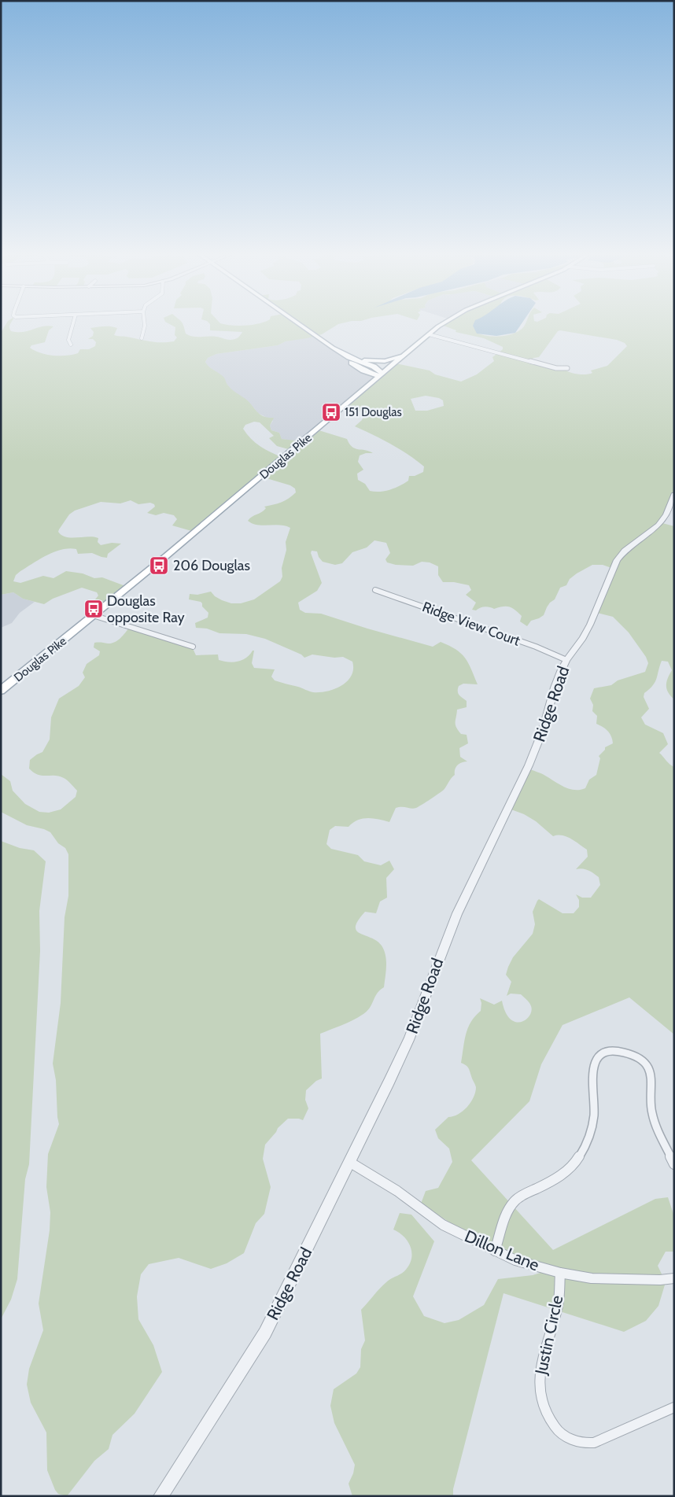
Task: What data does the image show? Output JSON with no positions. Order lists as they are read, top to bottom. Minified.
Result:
{"streets":{"main road":["Douglas Pike"],"street":["Ridge View Court","Ridge Road","Dillon Lane","Justin Circle"]},"crossings":[["Ridge View Court","Ridge Road"],["Ridge Road","Dillon Lane"],["Dillon Lane","Justin Circle"]],"places":{"bus stop":["151 Douglas","206 Douglas","Douglas opposite Ray"]}}
